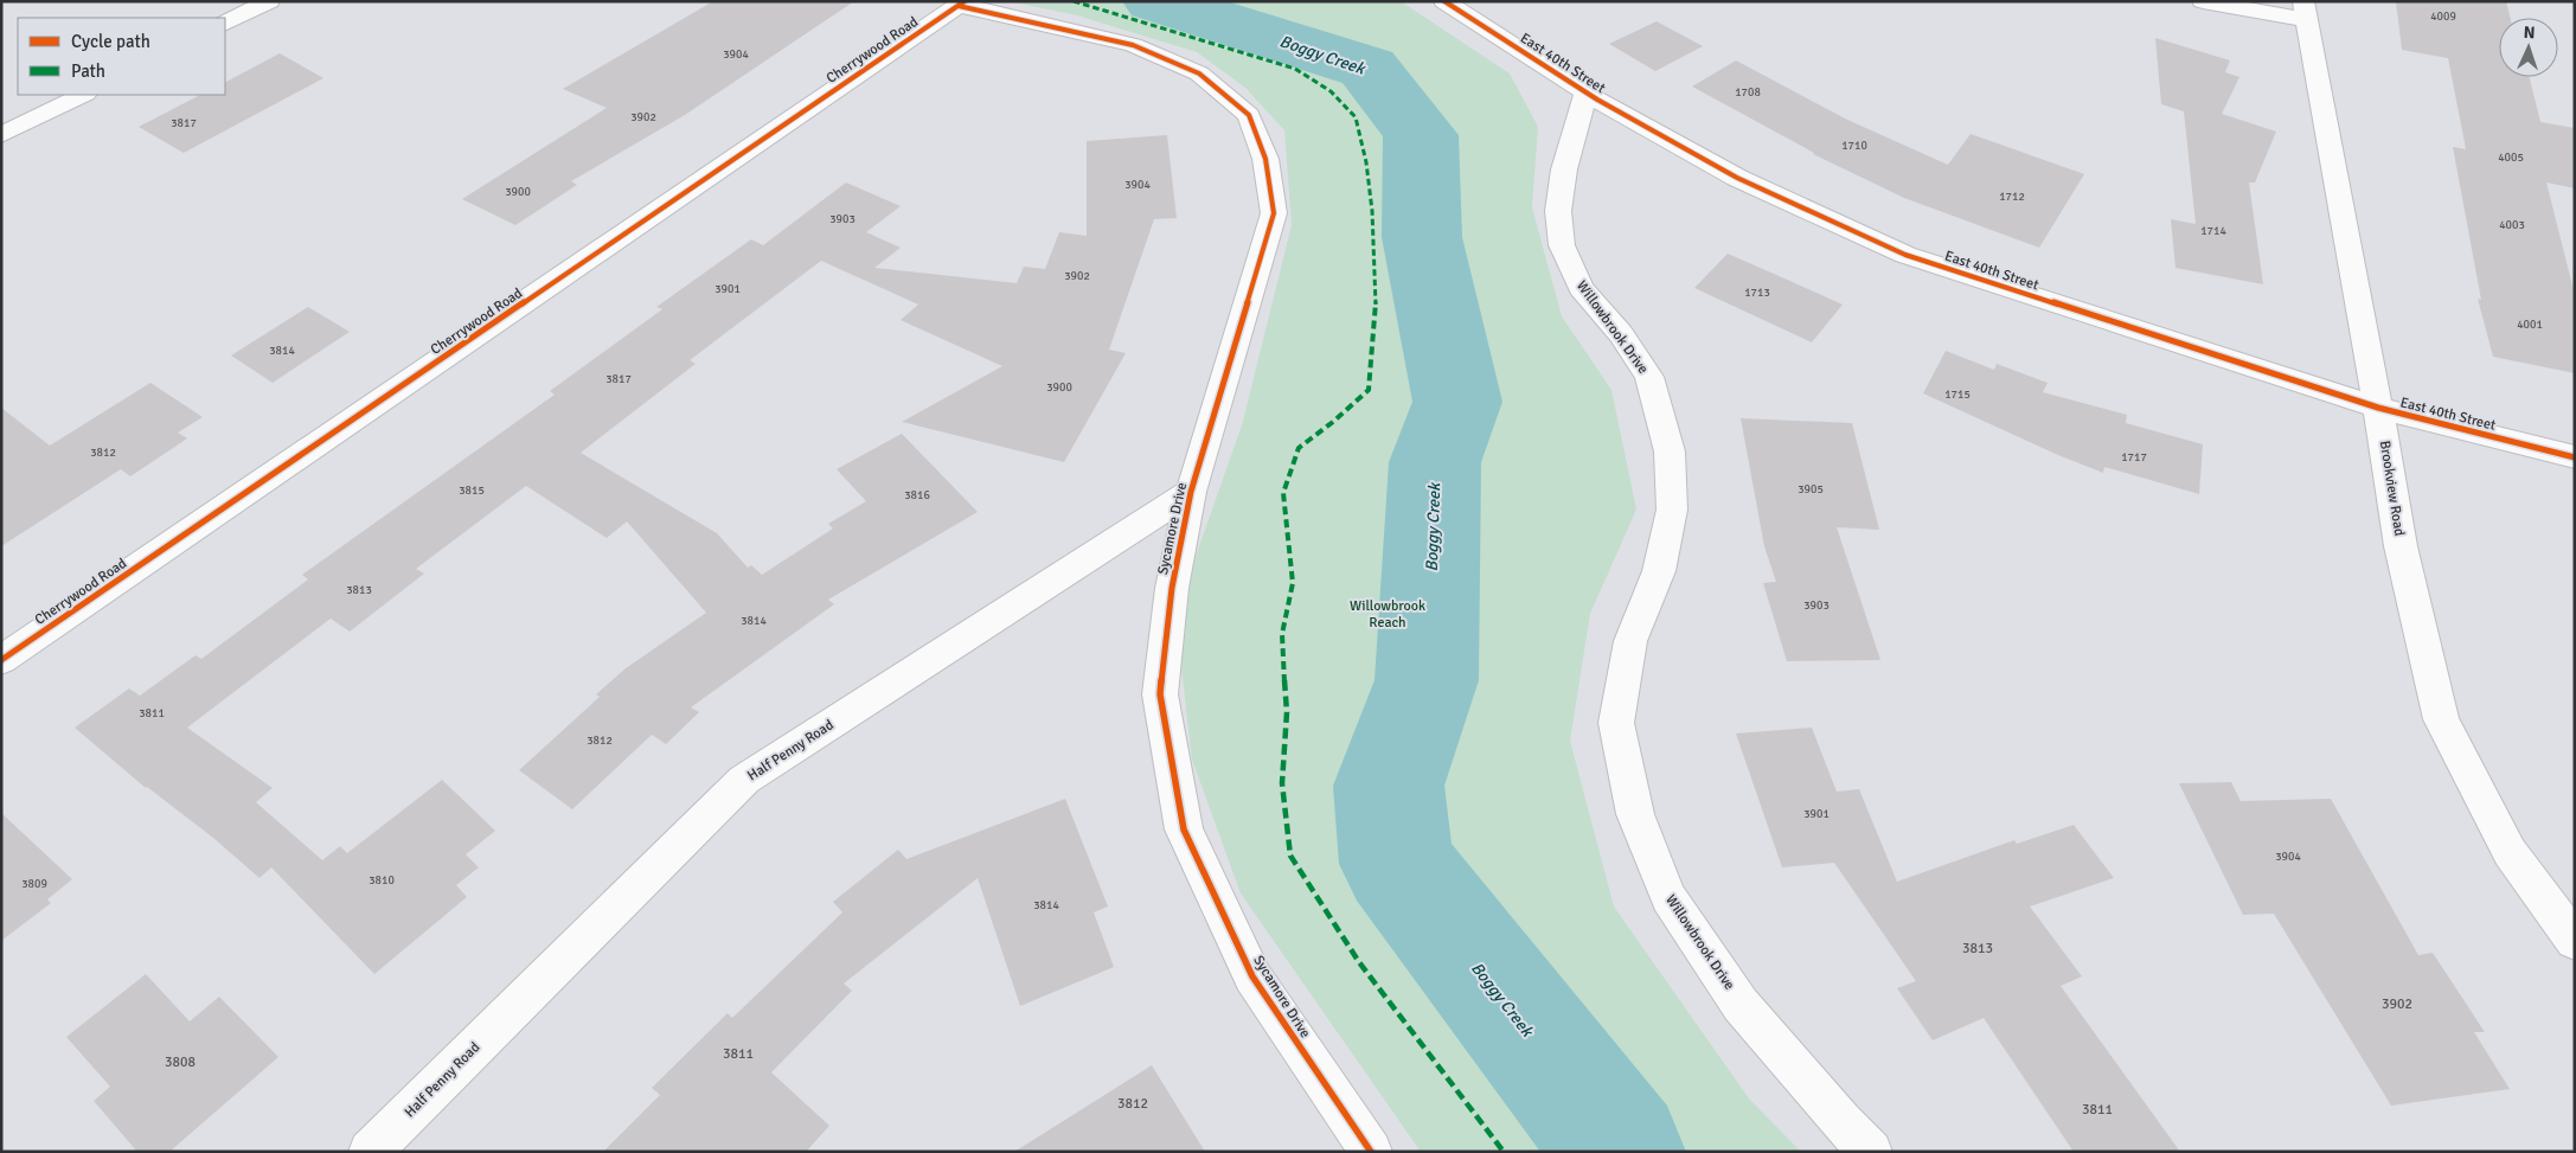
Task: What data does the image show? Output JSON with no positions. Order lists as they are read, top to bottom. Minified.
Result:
{"streets":{"street":["Cherrywood Road","East 40th Street","Willowbrook Drive","Brookview Road","Sycamore Drive","Half Penny Road"]},"crossings":[["Cherrywood Road","Sycamore Drive"],["East 40th Street","Willowbrook Drive"],["East 40th Street","Brookview Road"],["Sycamore Drive","Half Penny Road"]],"water":["Boggy Creek"],"parks":["Willowbrook Reach"],"house_numbers":["4009","3904","1708","3902","3817","1710","4005","3904","3900","1712","3903","4003","1714","3902","3901","1713","4001","3814","3817","3900","1715","3812","1717","3905","3815","3816","3813","3903","3814","3811","3812","3901","3904","3810","3809","3814","3813","3902","3811","3808","3812","3811"],"legend":["Cycle path","Path"],"north":"top"}
